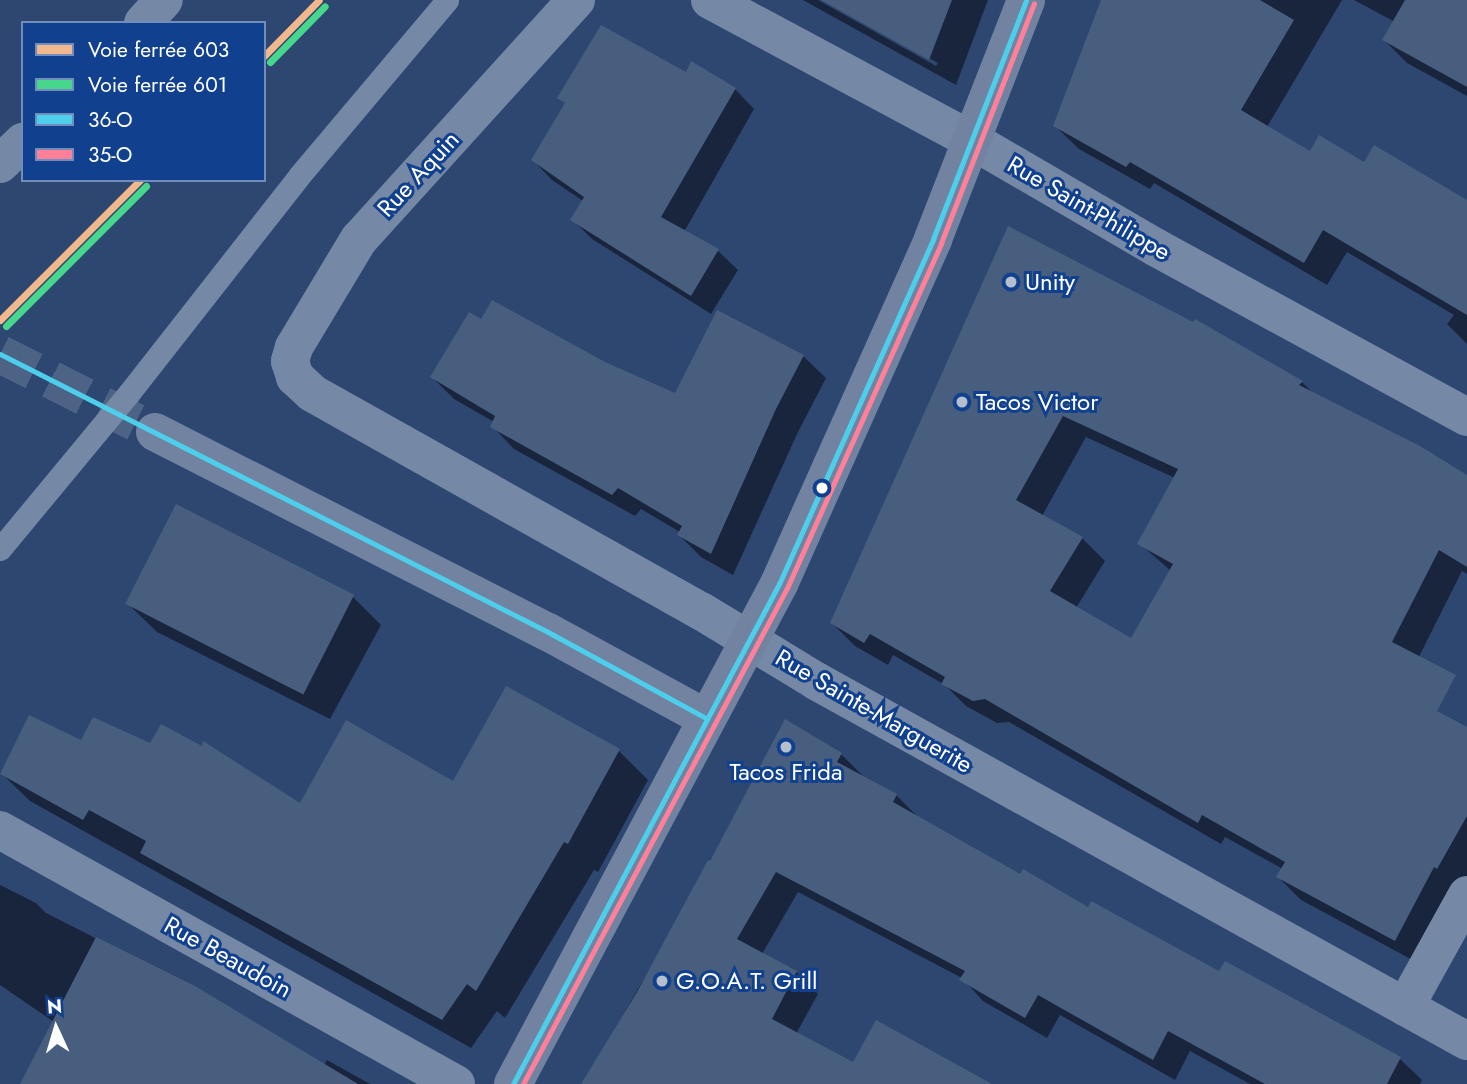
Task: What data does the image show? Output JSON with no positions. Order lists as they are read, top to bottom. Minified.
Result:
{"streets":{"street":["Rue Aquin","Rue Saint-Philippe","Rue Sainte-Marguerite","Rue Beaudoin"]},"crossings":[["Rue Aquin","Rue Sainte-Marguerite"]],"places":["Unity","Tacos Victor","Tacos Frida","G.O.A.T. Grill"],"lines":["rail line 603","transit line 36-O","transit line 35-O","rail line 601"],"legend":["Voie ferrée 603","Voie ferrée 601","36-O","35-O"],"north":"top"}
